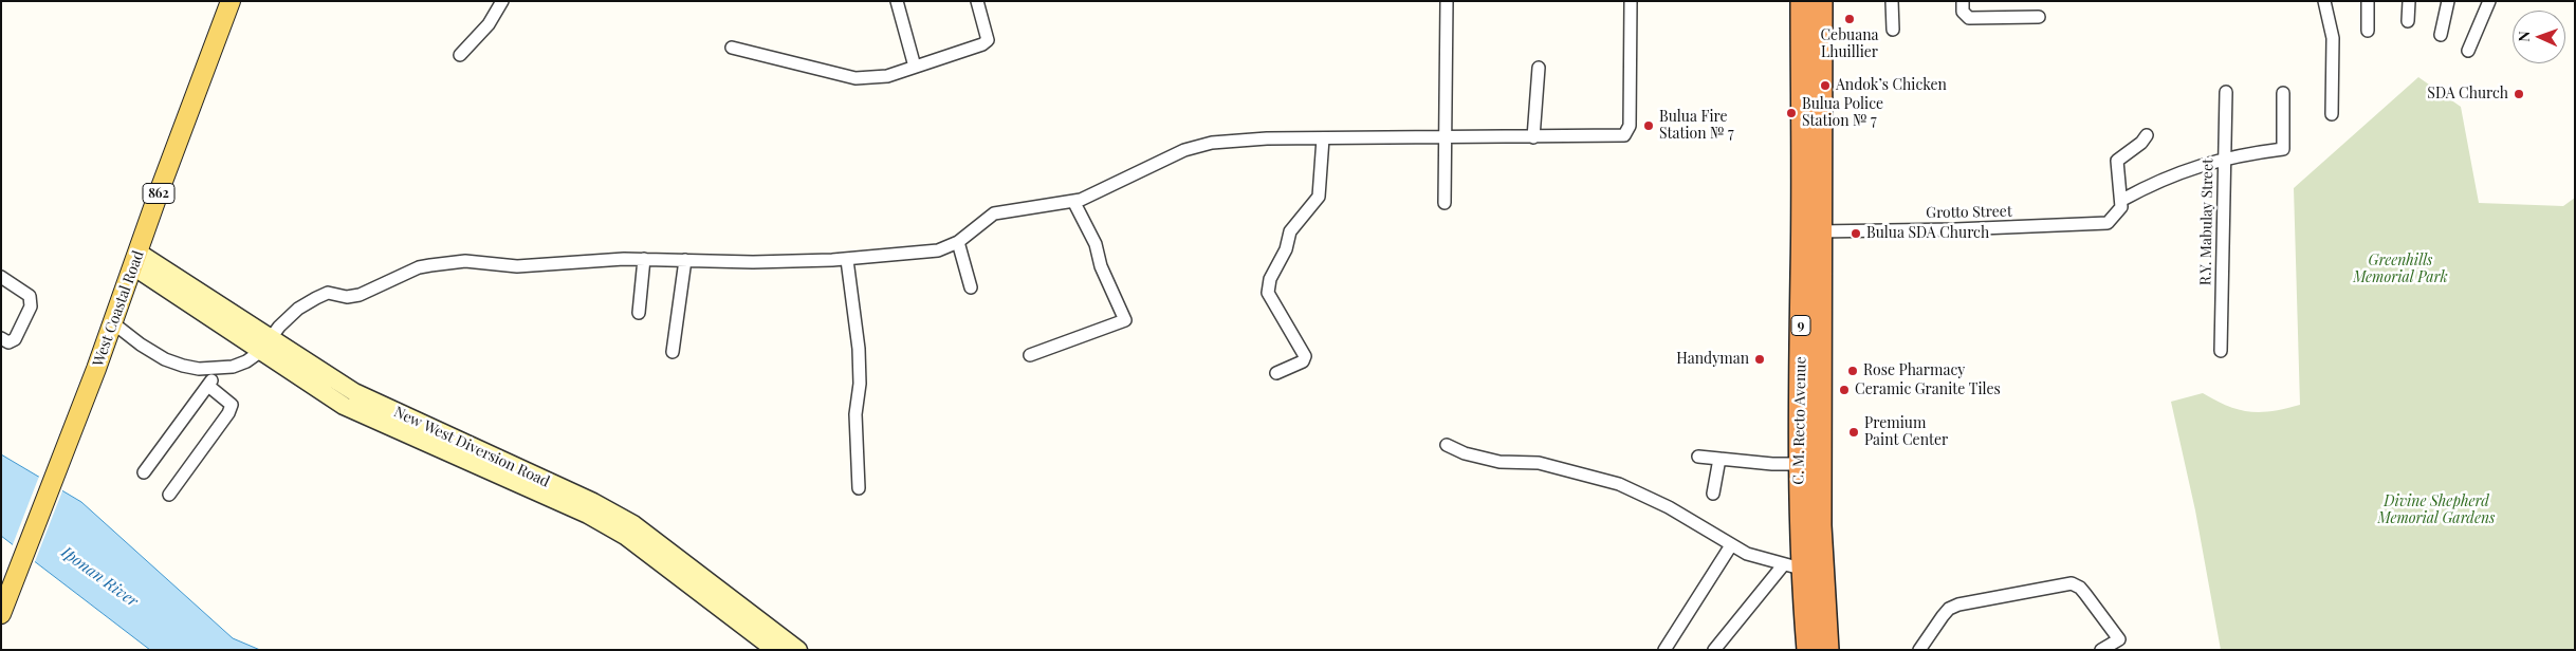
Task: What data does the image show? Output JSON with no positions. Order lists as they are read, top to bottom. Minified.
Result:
{"streets":{"highway":["9","C. M. Recto Avenue"],"main road":["862","West Coastal Road"],"street":["Grotto Street","R.Y. Mabulay Street","New West Diversion Road"]},"crossings":[["Grotto Street","C. M. Recto Avenue"],["West Coastal Road","New West Diversion Road"]],"water":["Iponan River"],"parks":["Greenhills Memorial Park","Divine Shepherd Memorial Gardens"],"places":["Cebuana Lhuillier","Andok’s Chicken","SDA Church","Bulua Police Station № 7","Bulua Fire Station № 7","Bulua SDA Church","Handyman","Rose Pharmacy","Ceramic Granite Tiles","Premium Paint Center"],"north":"left"}
